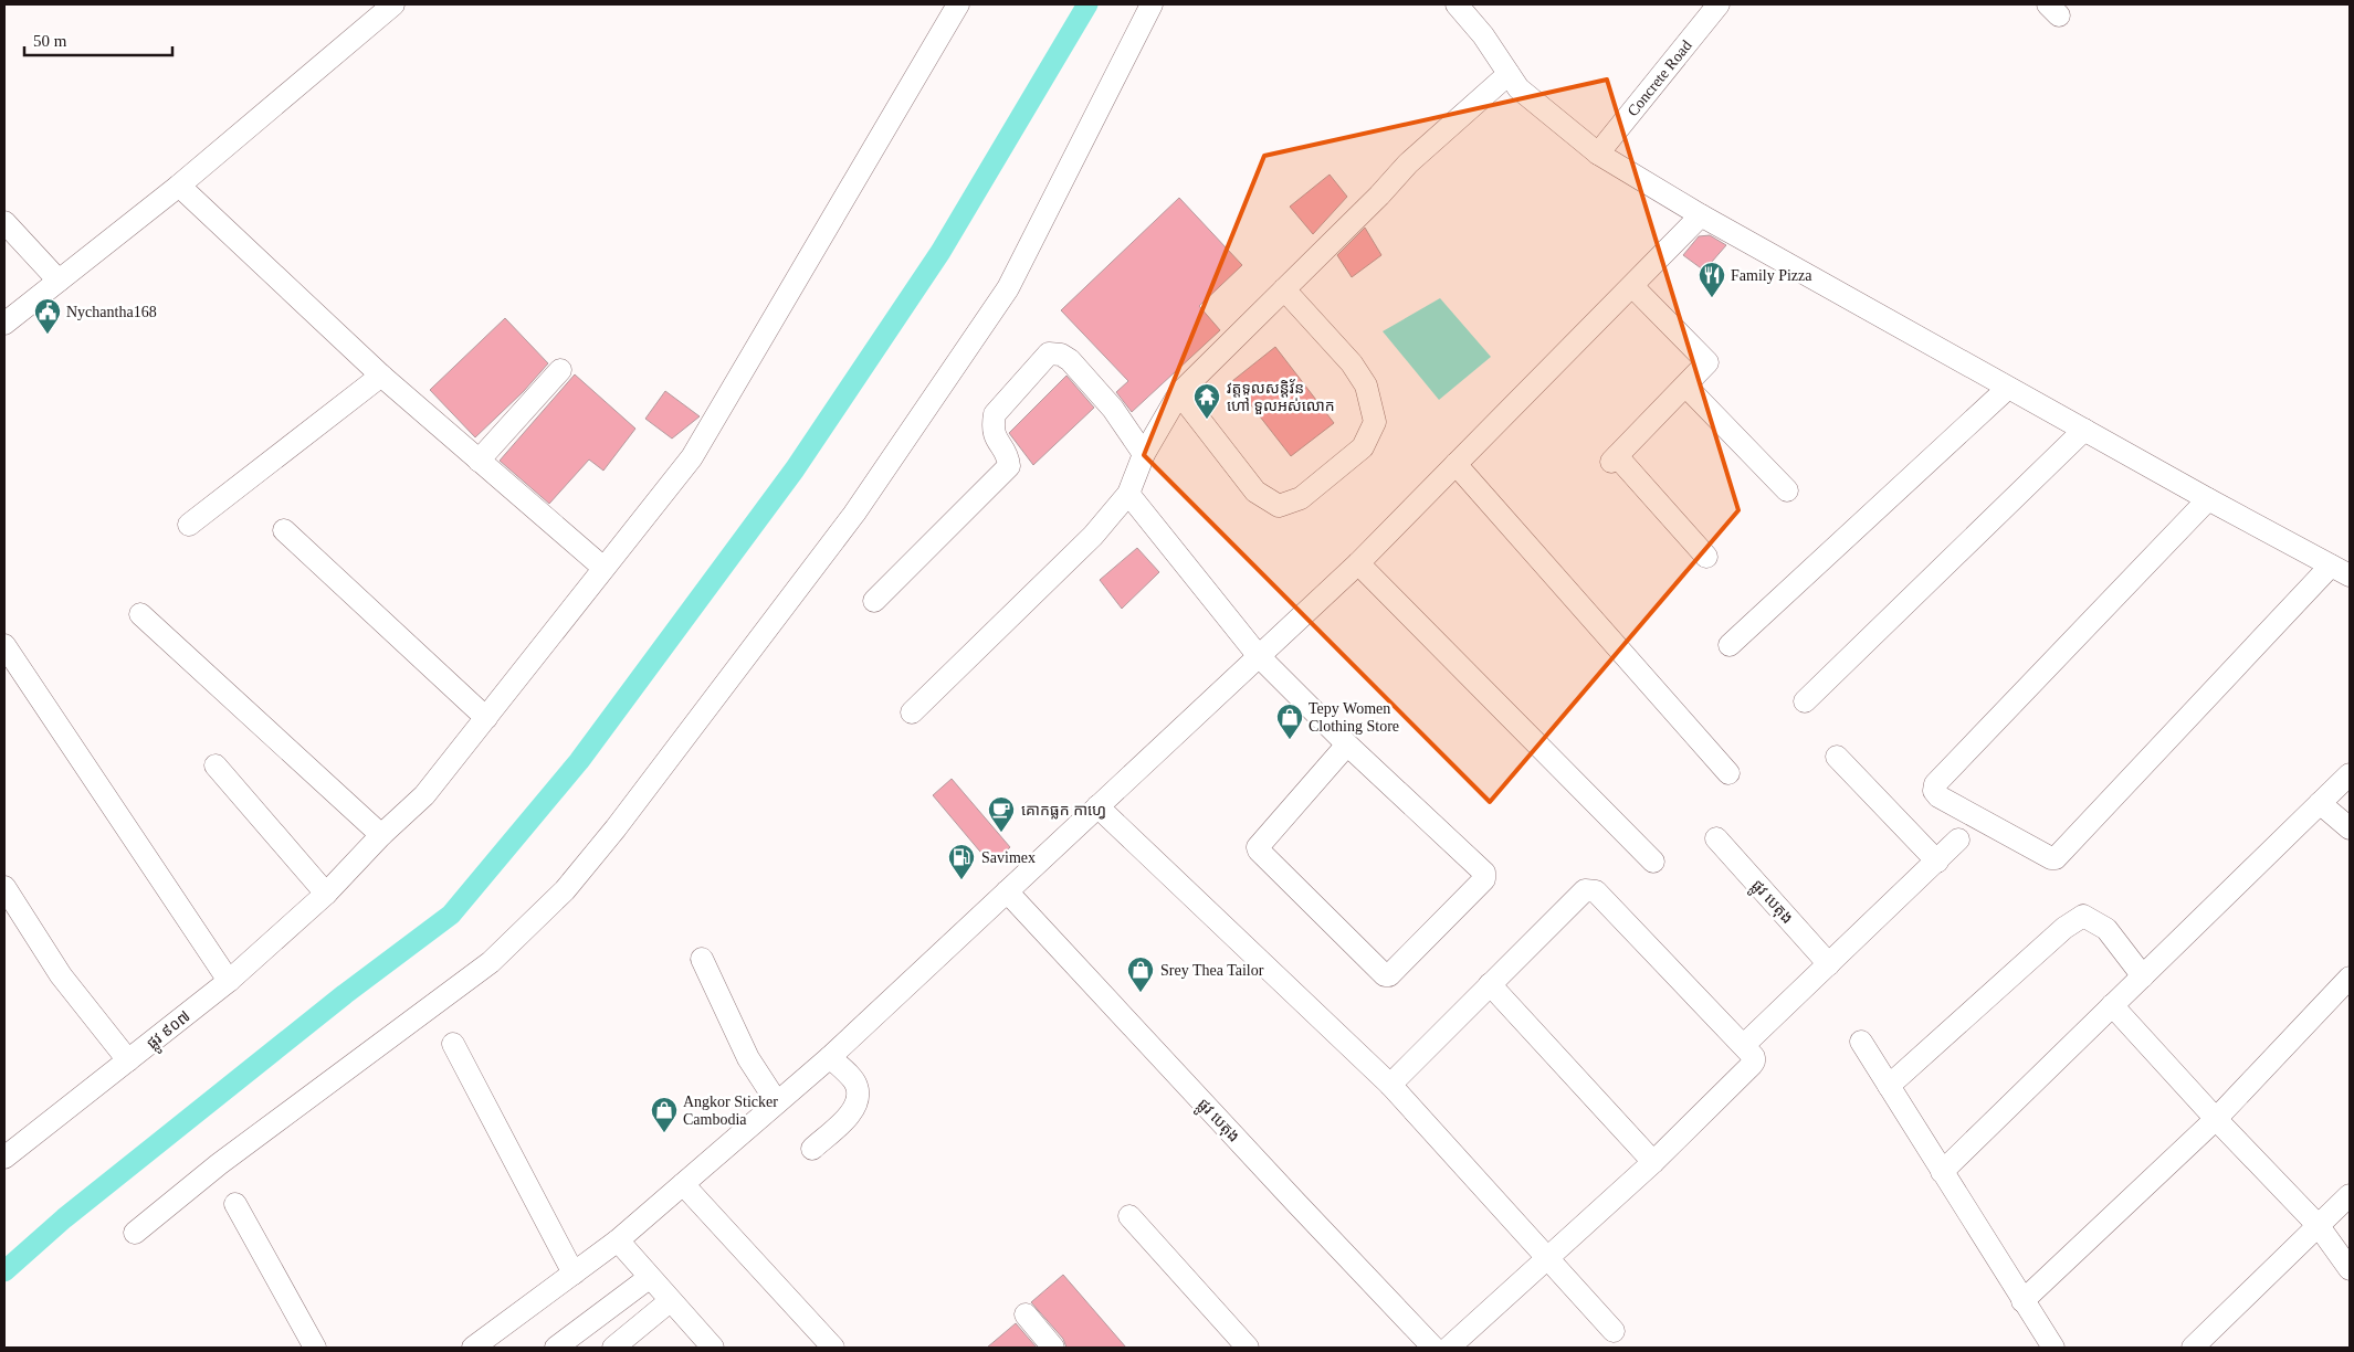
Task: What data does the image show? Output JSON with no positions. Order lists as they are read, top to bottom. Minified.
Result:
{"streets":{"street":["Concrete Road","ផ្លូវ បេតុង","ផ្លូវ ៩០៧"]},"places":{"restaurant":["Family Pizza"],"public building":["Nychantha168"],"temple":["វត្តទូលសន្តិវ័ន ហៅ ទួលអស់លោក"],"shop":["Tepy Women Clothing Store","Srey Thea Tailor","Angkor Sticker Cambodia"],"cafe":["គោកធ្លក កាហ្វេ"],"fuel station":["Savimex"]},"scale_bar":"50 m"}
